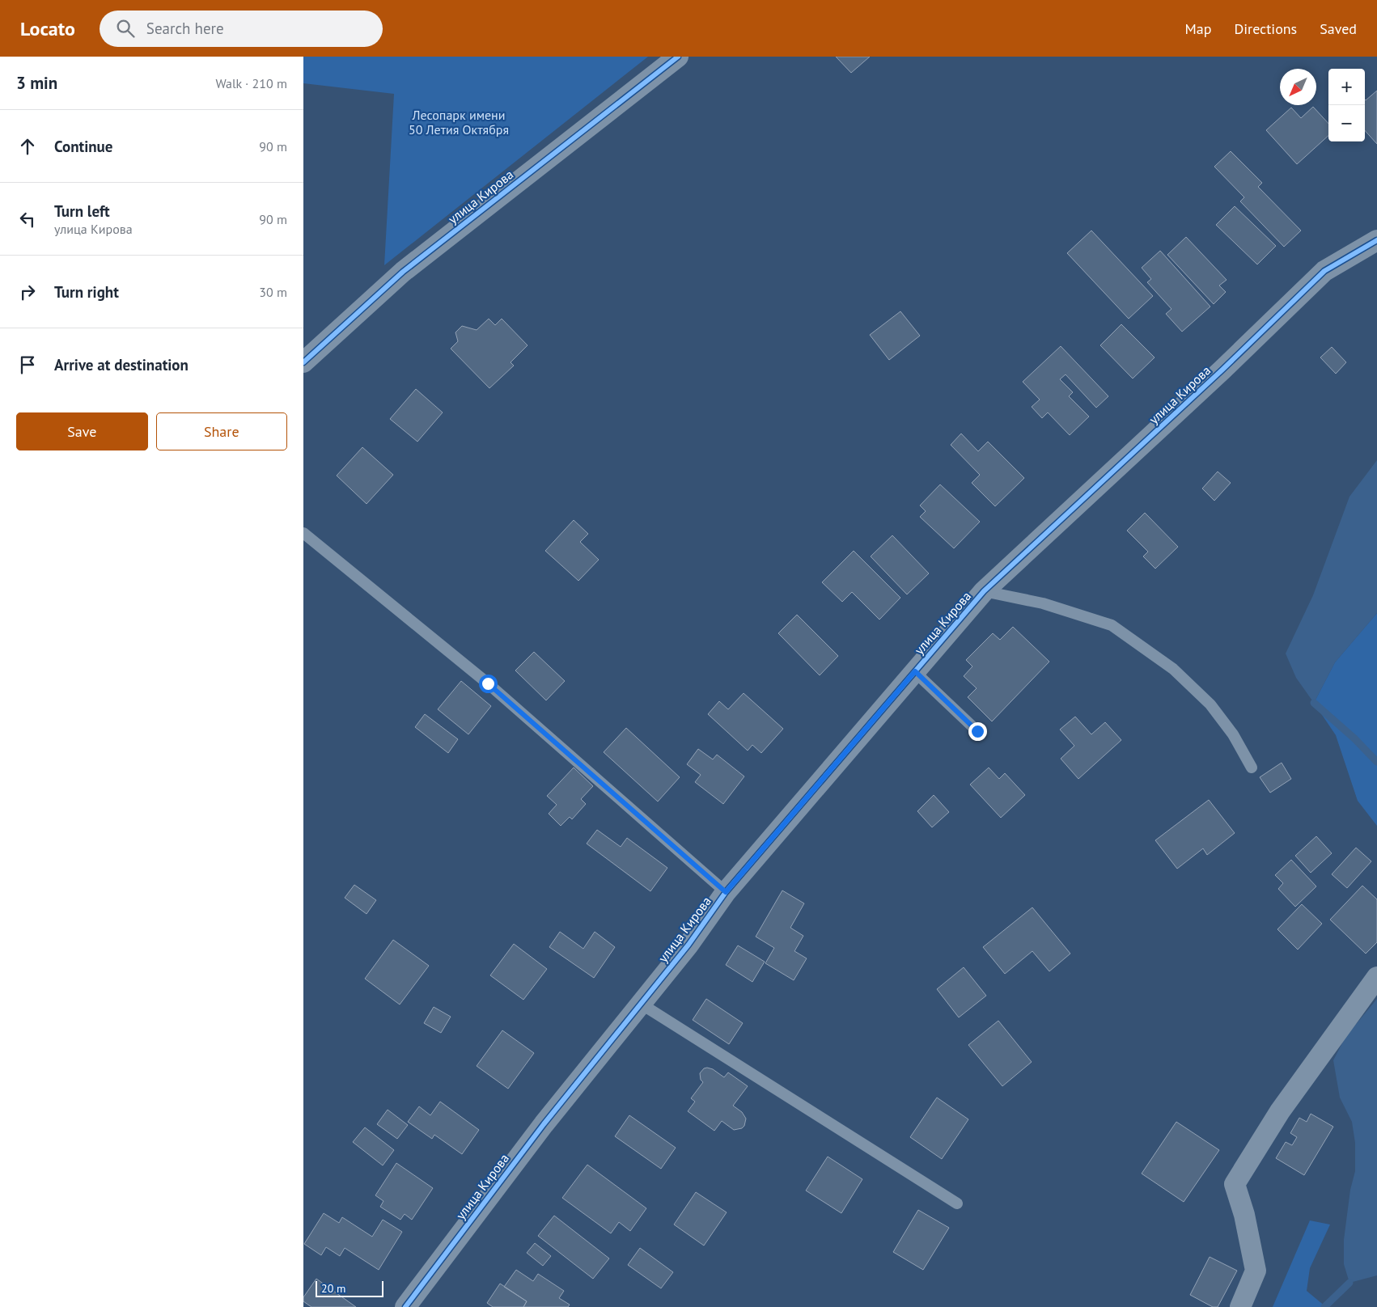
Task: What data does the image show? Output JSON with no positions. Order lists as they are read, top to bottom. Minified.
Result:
{"streets":{"street":["улица Кирова"]},"parks":["Лесопарк имени 50 Летия Октября"],"scale_bar":"20 m","north":"bottom left","page":{"header":"Locato","search":"Search here","nav":["Map","Directions","Saved"],"heading":["3 min","Walk · 210 m"],"map_buttons":["+","−"],"list":[["Continue","90 m"],["Turn left","улица Кирова","90 m"],["Turn right","30 m"],"Arrive at destination"],"buttons":["Save","Share"],"scale":"20 m"}}
